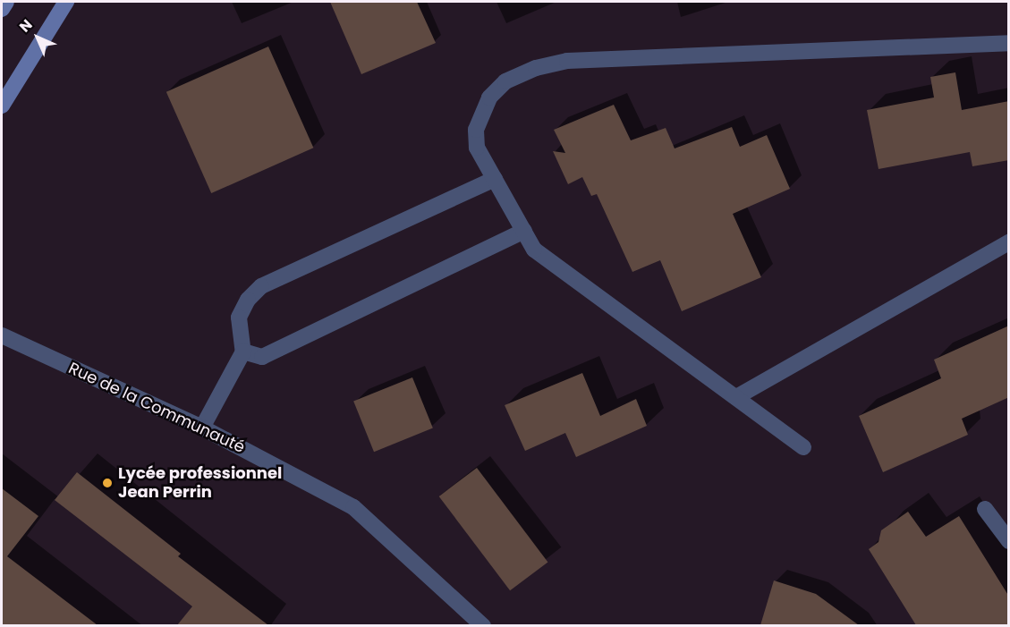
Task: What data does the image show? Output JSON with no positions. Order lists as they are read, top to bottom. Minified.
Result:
{"streets":{"street":["Rue de la Communauté"]},"places":["Lycée professionnel Jean Perrin"],"north":"top left"}
